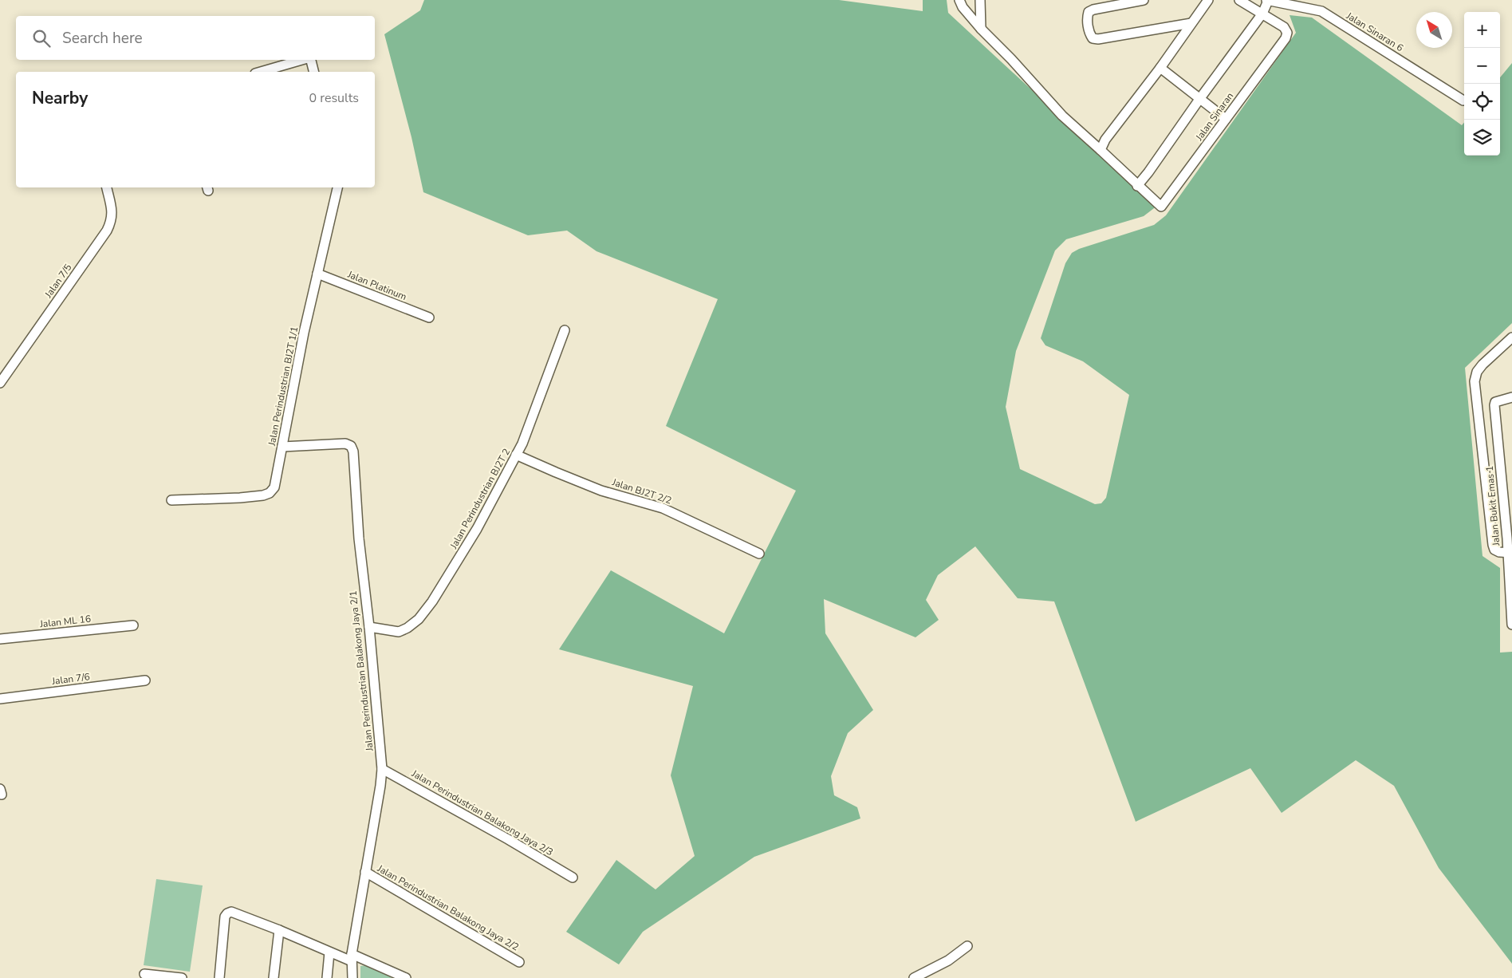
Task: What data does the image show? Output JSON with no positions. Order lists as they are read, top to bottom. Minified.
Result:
{"streets":{"street":["Jalan Sinaran 6","Jalan Sinaran","Jalan 7/5","Jalan Platinum","Jalan Perindustrian BJ2T 1/1","Jalan BJ2T 2/2","Jalan Perindustrian BJ2T 2","Jalan Bukit Emas 1","Jalan ML 16","Jalan Perindustrian Balakong Jaya 2/1","Jalan 7/6","Jalan Perindustrian Balakong Jaya 2/3","Jalan Perindustrian Balakong Jaya 2/2"]},"crossings":[["Jalan Platinum","Jalan Perindustrian BJ2T 1/1"],["Jalan Perindustrian BJ2T 1/1","Jalan Perindustrian Balakong Jaya 2/1"],["Jalan BJ2T 2/2","Jalan Perindustrian BJ2T 2"],["Jalan Perindustrian BJ2T 2","Jalan Perindustrian Balakong Jaya 2/1"],["Jalan Perindustrian Balakong Jaya 2/1","Jalan Perindustrian Balakong Jaya 2/3"],["Jalan Perindustrian Balakong Jaya 2/1","Jalan Perindustrian Balakong Jaya 2/2"]],"north":"top left","page":{"map_buttons":["+","−"],"search":"Search here","heading":["Nearby","0 results"]}}
